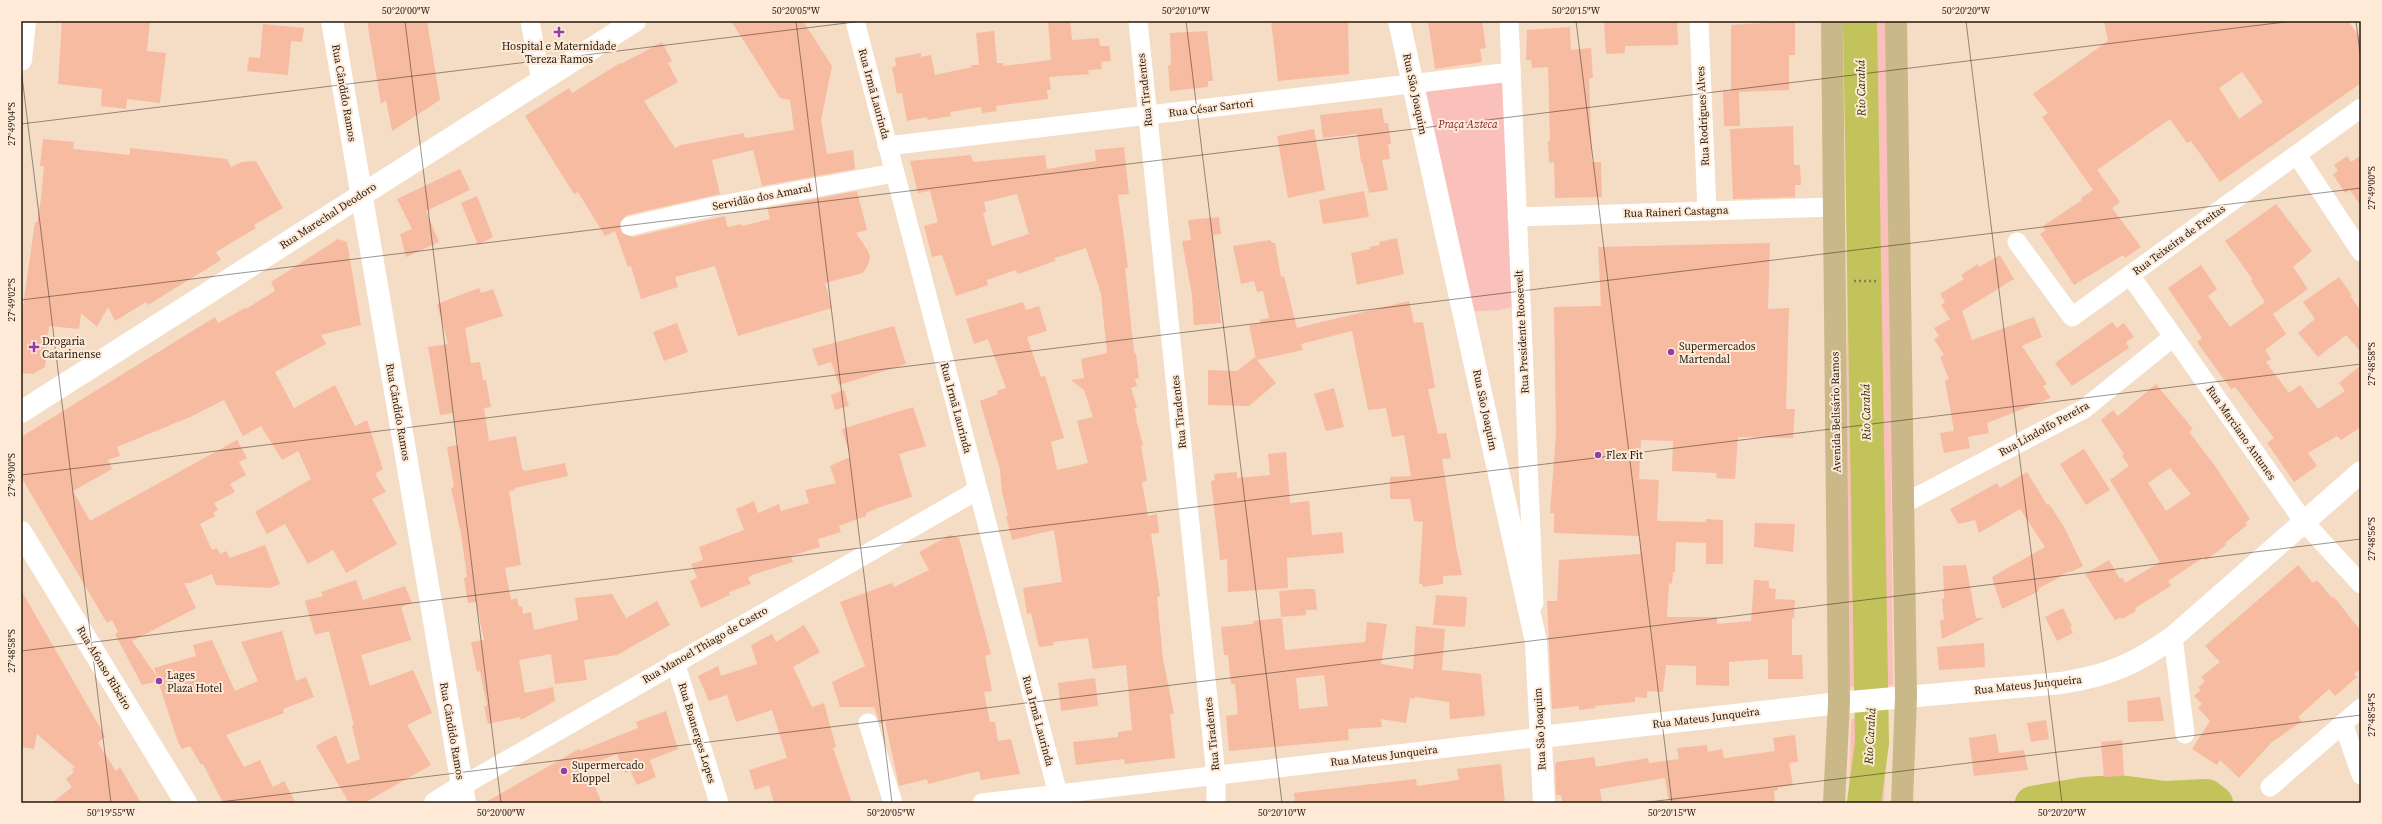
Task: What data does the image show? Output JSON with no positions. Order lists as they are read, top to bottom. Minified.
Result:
{"streets":{"main road":["Avenida Belisário Ramos"],"street":["Rua Tiradentes","Rua Cândido Ramos","Rua Irmã Laurinda","Rua São Joaquim","Rua César Sartori","Rua Rodrigues Alves","Servidão dos Amaral","Rua Raineri Castagna","Rua Marechal Deodoro","Rua Teixeira de Freitas","Rua Presidente Roosevelt","Rua Lindolfo Pereira","Rua Marciano Antunes","Rua Manoel Thiago de Castro","Rua Afonso Ribeiro","Rua Mateus Junqueira","Rua Boanerges Lopes"]},"crossings":[["Rua Tiradentes","Rua César Sartori"],["Rua Tiradentes","Rua Mateus Junqueira"],["Rua Cândido Ramos","Rua Marechal Deodoro"],["Rua Cândido Ramos","Rua Manoel Thiago de Castro"],["Rua Irmã Laurinda","Rua César Sartori"],["Rua Irmã Laurinda","Servidão dos Amaral"],["Rua Irmã Laurinda","Rua Manoel Thiago de Castro"],["Rua Irmã Laurinda","Rua Mateus Junqueira"],["Rua São Joaquim","Rua César Sartori"],["Rua São Joaquim","Rua Presidente Roosevelt"],["Rua São Joaquim","Rua Mateus Junqueira"],["Rua César Sartori","Rua Presidente Roosevelt"],["Rua Rodrigues Alves","Rua Raineri Castagna"],["Rua Raineri Castagna","Rua Presidente Roosevelt"],["Rua Raineri Castagna","Avenida Belisário Ramos"],["Rua Teixeira de Freitas","Rua Marciano Antunes"],["Avenida Belisário Ramos","Rua Mateus Junqueira"],["Rua Lindolfo Pereira","Rua Marciano Antunes"],["Rua Marciano Antunes","Rua Mateus Junqueira"],["Rua Manoel Thiago de Castro","Rua Boanerges Lopes"]],"water":["Rio Carahá"],"parks":["Praça Azteca"],"places":{"health":["Hospital e Maternidade Tereza Ramos","Drogaria Catarinense"],"other":["Supermercados Martendal","Flex Fit","Lages Plaza Hotel","Supermercado Kloppel"]},"coordinates":["50°20'00\"W","50°20'05\"W","50°20'10\"W","50°20'15\"W","50°20'20\"W","27°49'04\"S","27°49'00\"S","27°49'02\"S","27°48'58\"S","27°48'56\"S","27°48'54\"S","50°19'55\"W"]}
